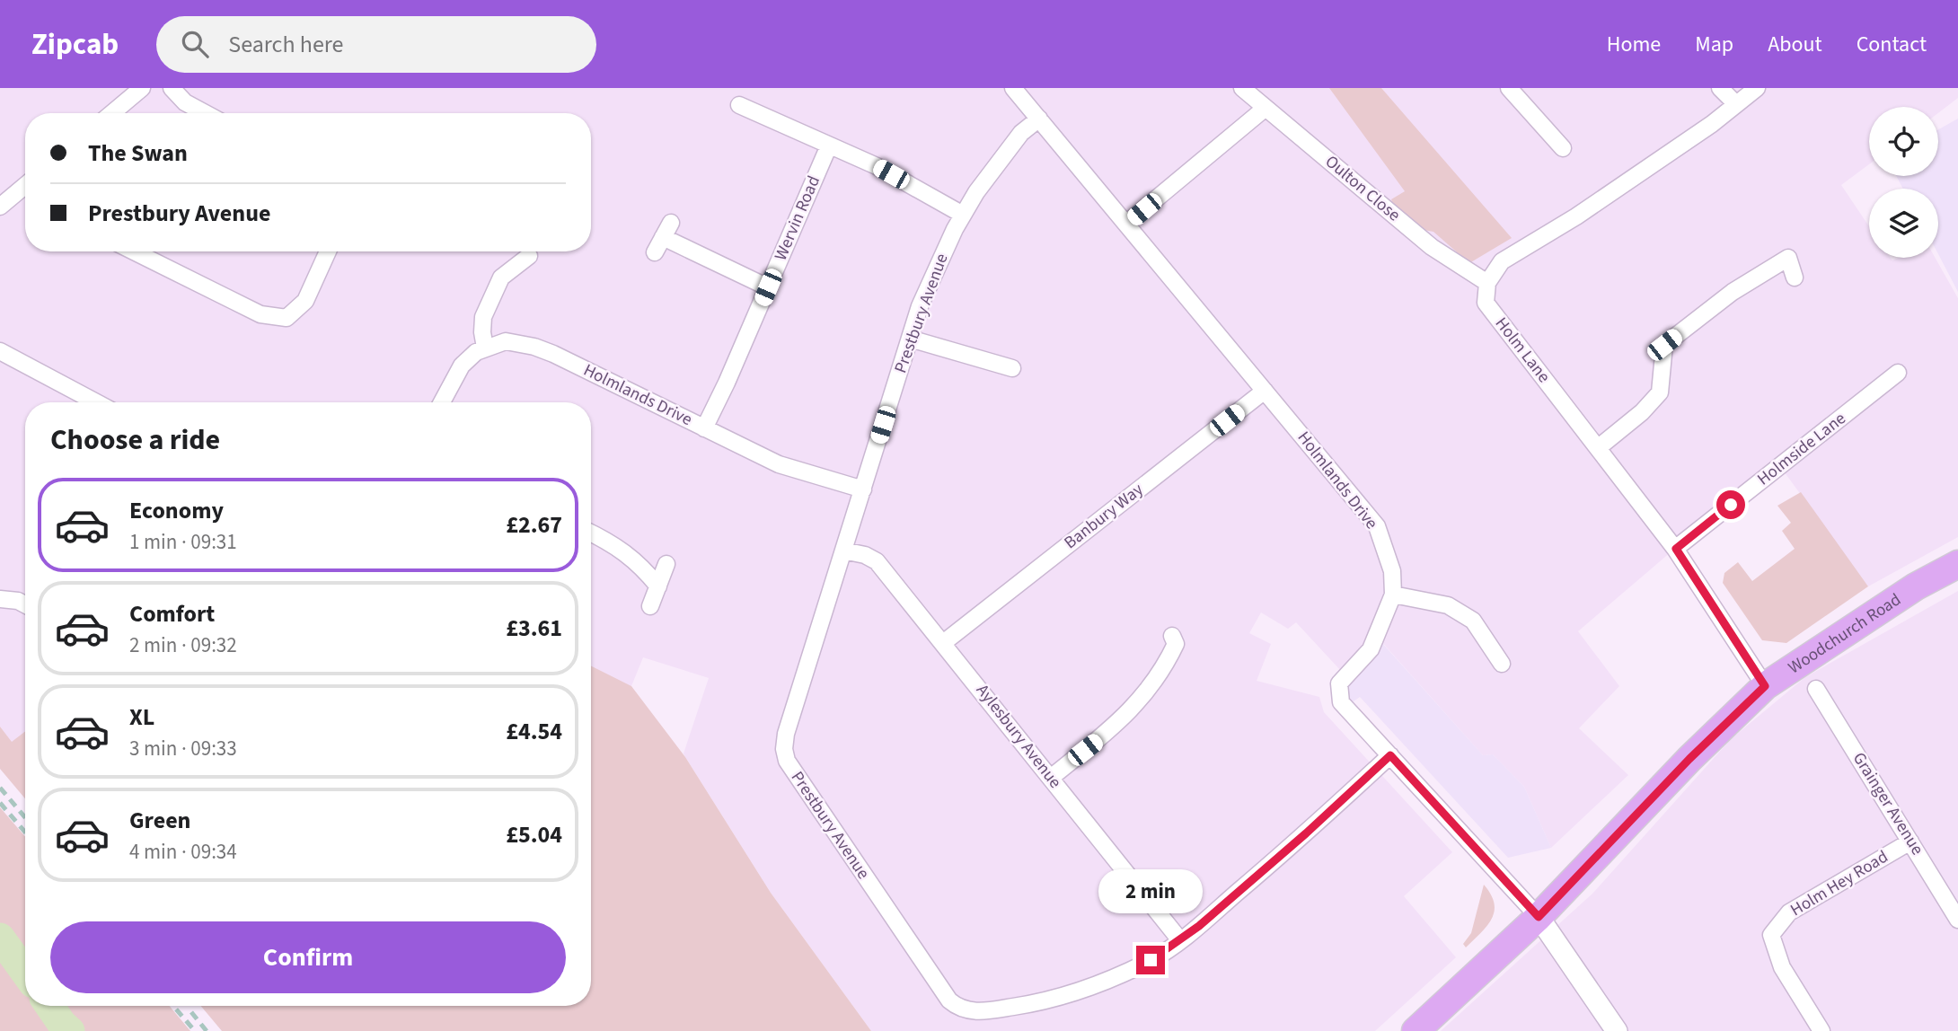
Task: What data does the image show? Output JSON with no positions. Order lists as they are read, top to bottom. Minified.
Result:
{"streets":{"highway":["Woodchurch Road"],"street":["Oulton Close","Wervin Road","Prestbury Avenue","Holm Lane","Holmlands Drive","Holmside Lane","Banbury Way","Aylesbury Avenue","Grainger Avenue","Holm Hey Road"]},"crossings":[["Oulton Close","Holm Lane"],["Wervin Road","Holmlands Drive"],["Prestbury Avenue","Holmlands Drive"],["Prestbury Avenue","Aylesbury Avenue"],["Holm Lane","Holmside Lane"],["Holm Lane","Woodchurch Road"],["Holmlands Drive","Banbury Way"],["Holmlands Drive","Woodchurch Road"],["Banbury Way","Aylesbury Avenue"],["Grainger Avenue","Holm Hey Road"]],"page":{"header":"Zipcab","search":"Search here","nav":["Home","Map","About","Contact"],"banner":["The Swan","Prestbury Avenue"],"heading":"Choose a ride","list":[{"name":"Economy","note":"1 min · 09:31","value":"£2.67"},{"name":"Comfort","note":"2 min · 09:32","value":"£3.61"},{"name":"XL","note":"3 min · 09:33","value":"£4.54"},{"name":"Green","note":"4 min · 09:34","value":"£5.04"}],"bubble":"2 min","buttons":"Confirm"}}
